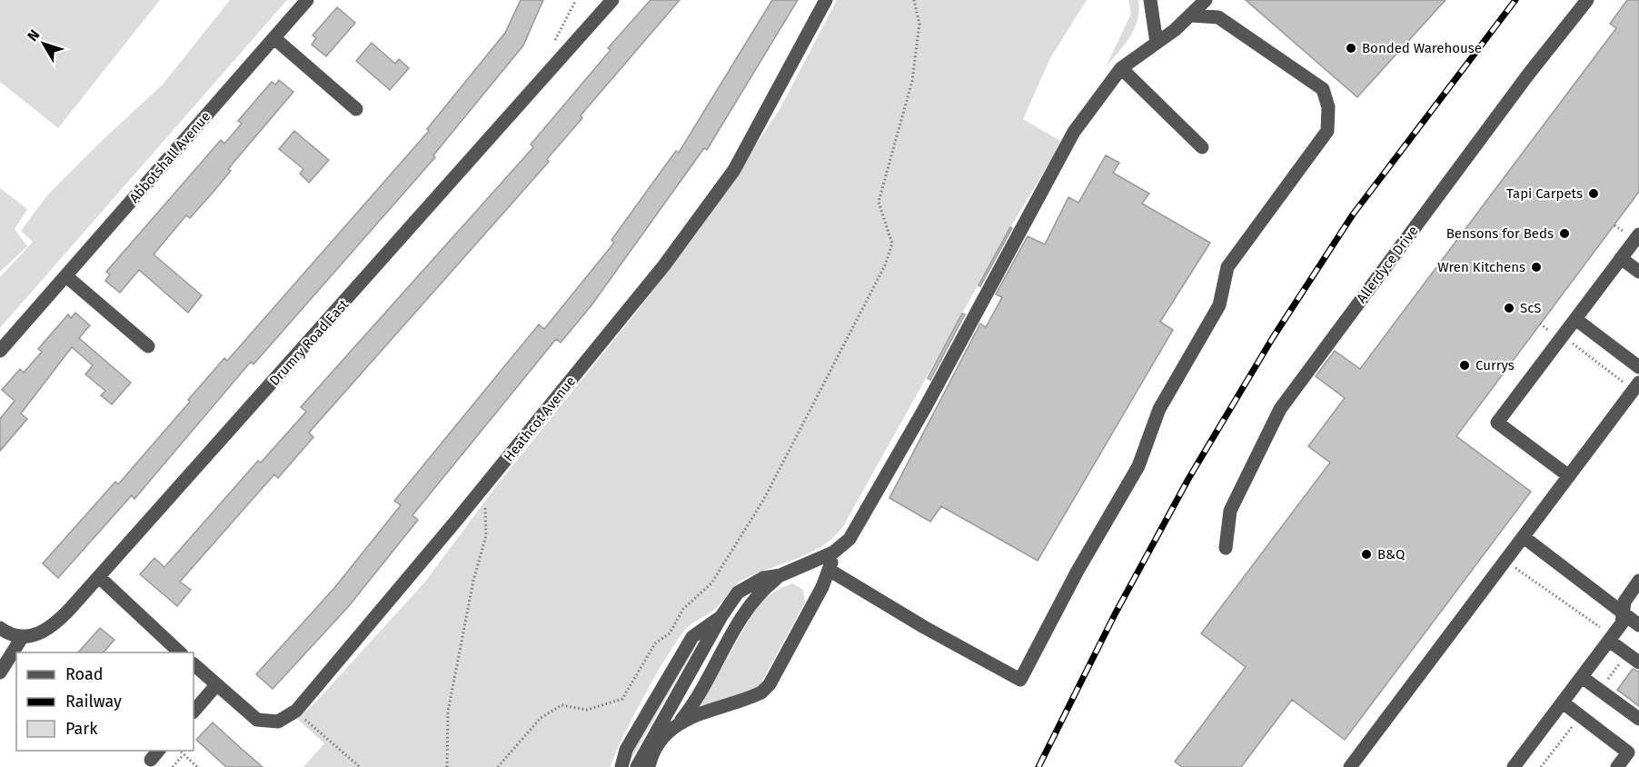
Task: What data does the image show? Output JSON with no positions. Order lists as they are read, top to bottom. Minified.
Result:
{"streets":{"street":["Abbotshall Avenue","Allerdyce Drive","Drumry Road East","Heathcot Avenue"]},"places":["Bonded Warehouse","Tapi Carpets","Bensons for Beds","Wren Kitchens","ScS","Currys","B&Q"],"legend":["Road","Railway","Park"],"north":"top left"}
